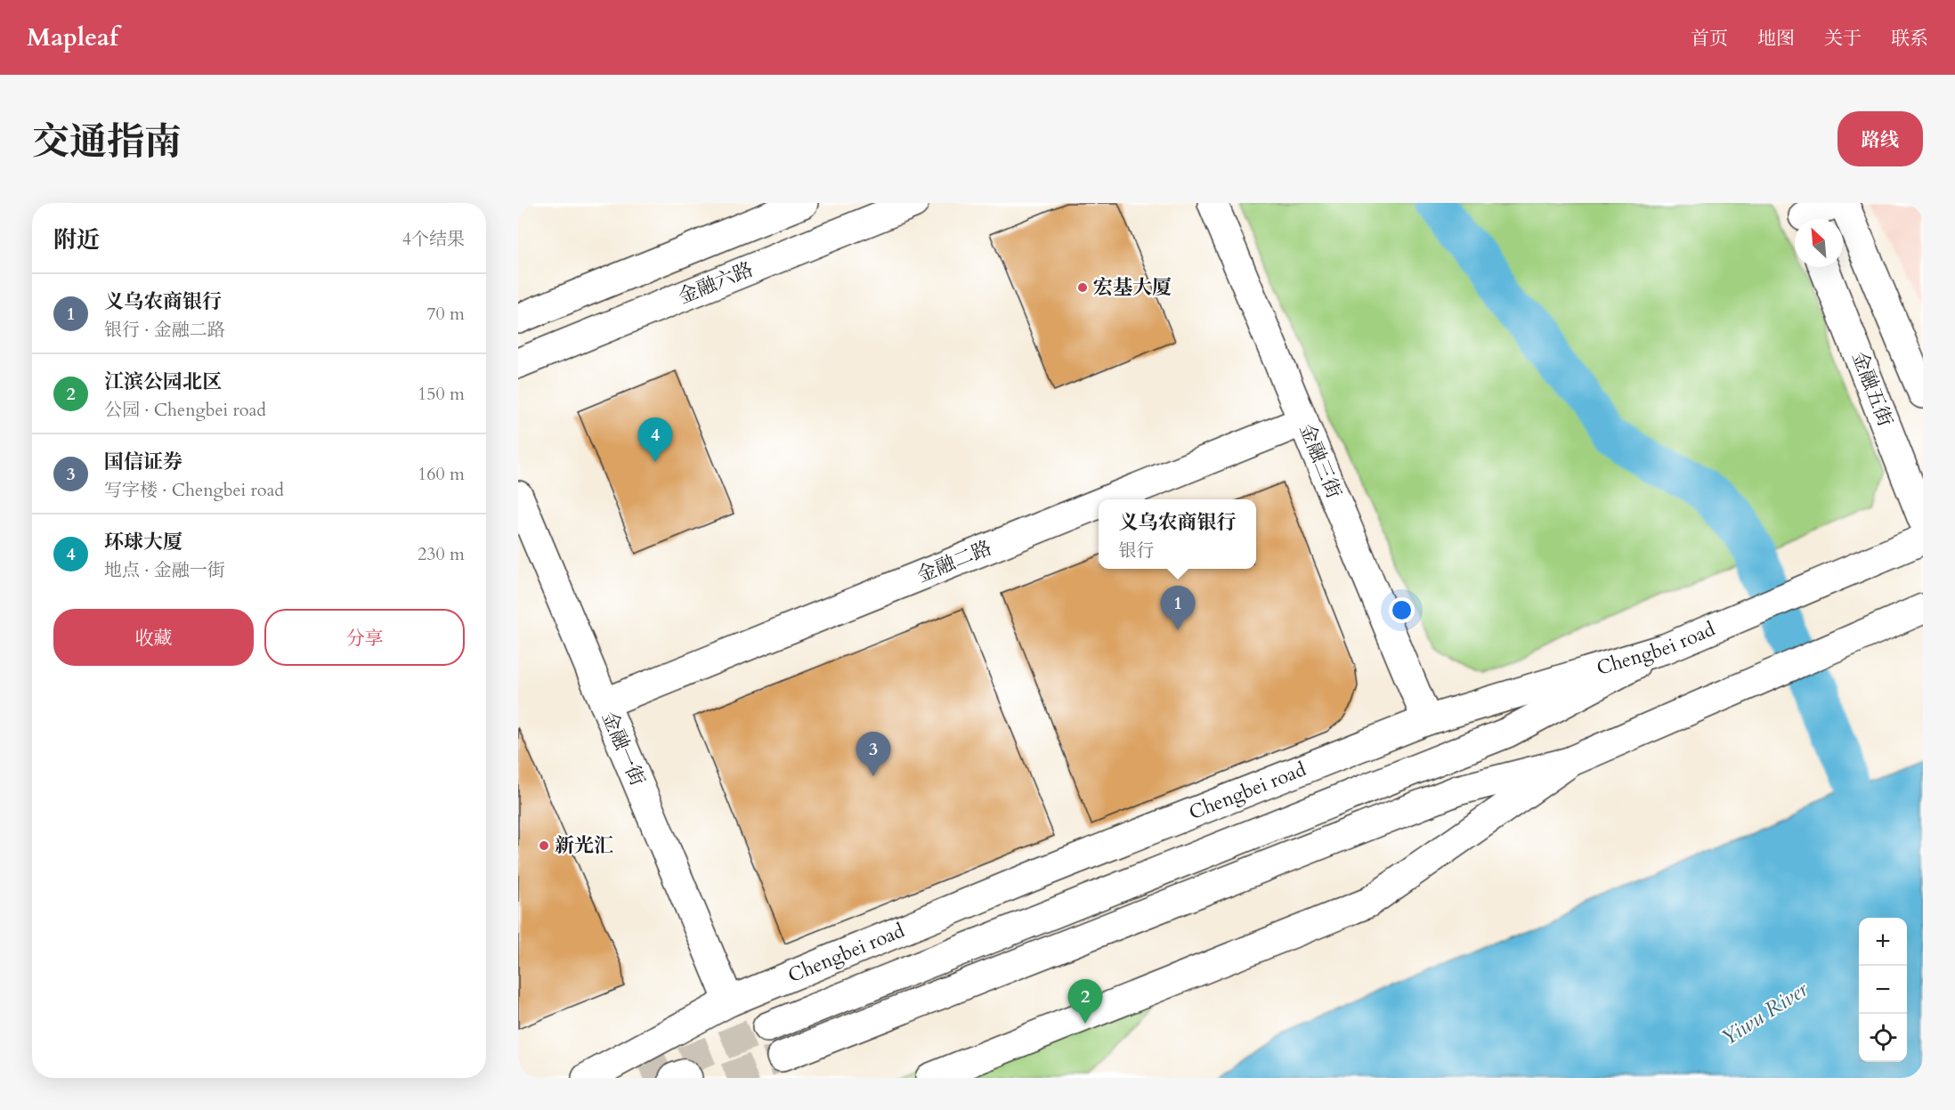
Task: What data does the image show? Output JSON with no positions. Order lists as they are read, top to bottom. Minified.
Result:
{"streets":{"main road":["金融六路","金融五街","金融三街","金融二路","Chengbei road","金融一街"]},"crossings":[["金融三街","金融二路"],["金融三街","Chengbei road"],["金融二路","金融一街"],["Chengbei road","金融一街"]],"water":["Yiwu River"],"places":["宏基大厦","新光汇"],"north":"top left","page":{"header":"Mapleaf","nav":["首页","地图","关于","联系"],"title":"交通指南","buttons":["路线",["收藏","分享"]],"heading":["附近","4个结果"],"list":[{"mark":"1","name":"义乌农商银行","note":"银行 · 金融二路","value":"70 m"},{"mark":"2","name":"江滨公园北区","note":"公园 · Chengbei road","value":"150 m"},{"mark":"3","name":"国信证券","note":"写字楼 · Chengbei road","value":"160 m"},{"mark":"4","name":"环球大厦","note":"地点 · 金融一街","value":"230 m"}],"pins":["4","1","3","2"],"popup":["义乌农商银行","银行"],"map_buttons":["+","−"]}}
